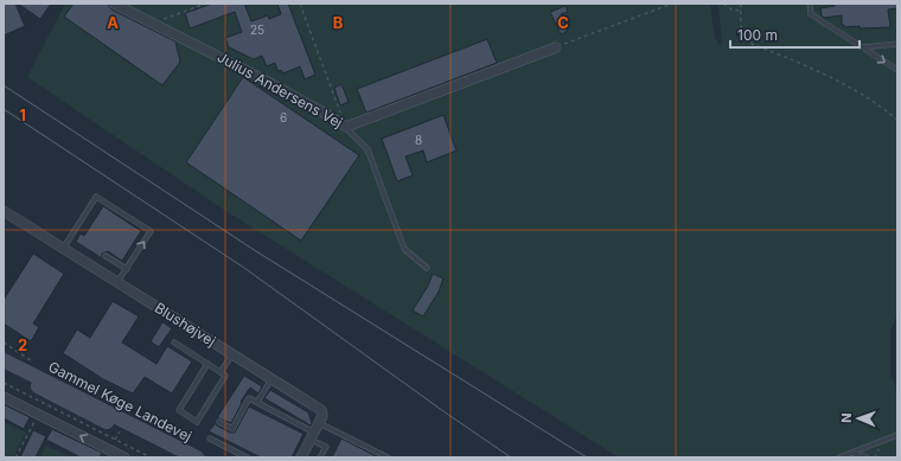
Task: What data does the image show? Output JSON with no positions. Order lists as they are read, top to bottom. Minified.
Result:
{"streets":{"main road":["Gammel Køge Landevej"],"street":["Julius Andersens Vej","Blushøjvej"]},"house_numbers":["25","6","8"],"scale_bar":"100 m","north":"left","grid":{"columns":["A","B","C"],"rows":["1","2"]}}
